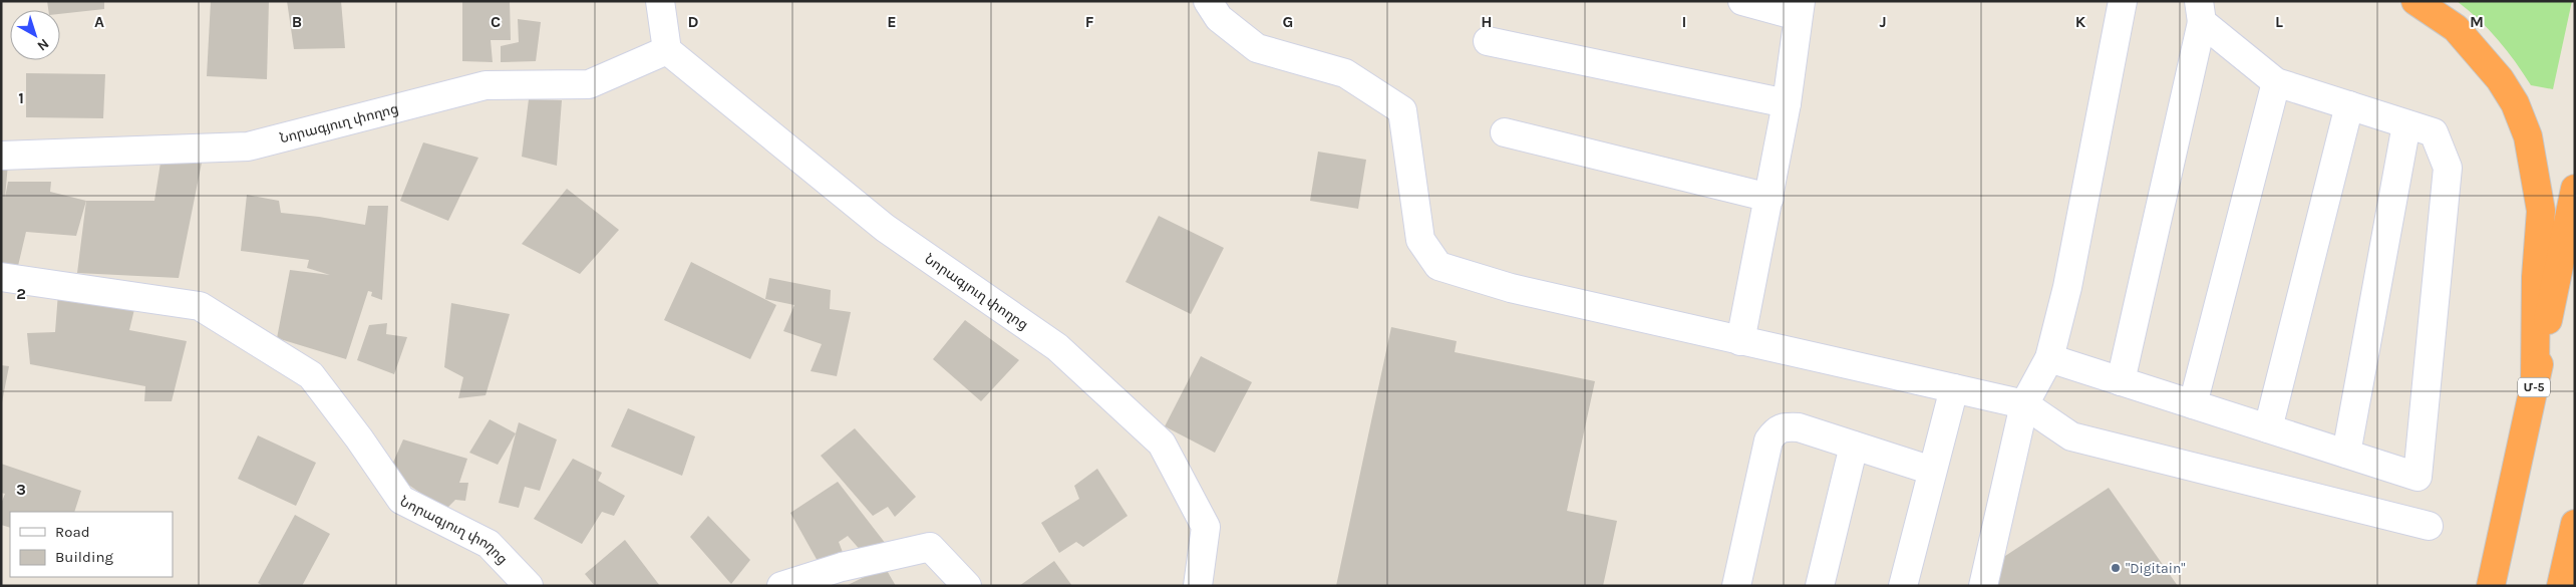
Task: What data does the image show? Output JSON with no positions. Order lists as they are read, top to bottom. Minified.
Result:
{"streets":{"highway":["Մ-5"],"street":["Նորագյուղ փողոց"]},"places":["\"Digitain\""],"legend":["Road","Building"],"north":"bottom right","grid":{"columns":["A","B","C","D","E","F","G","H","I","J","K","L","M"],"rows":["1","2","3"]}}
